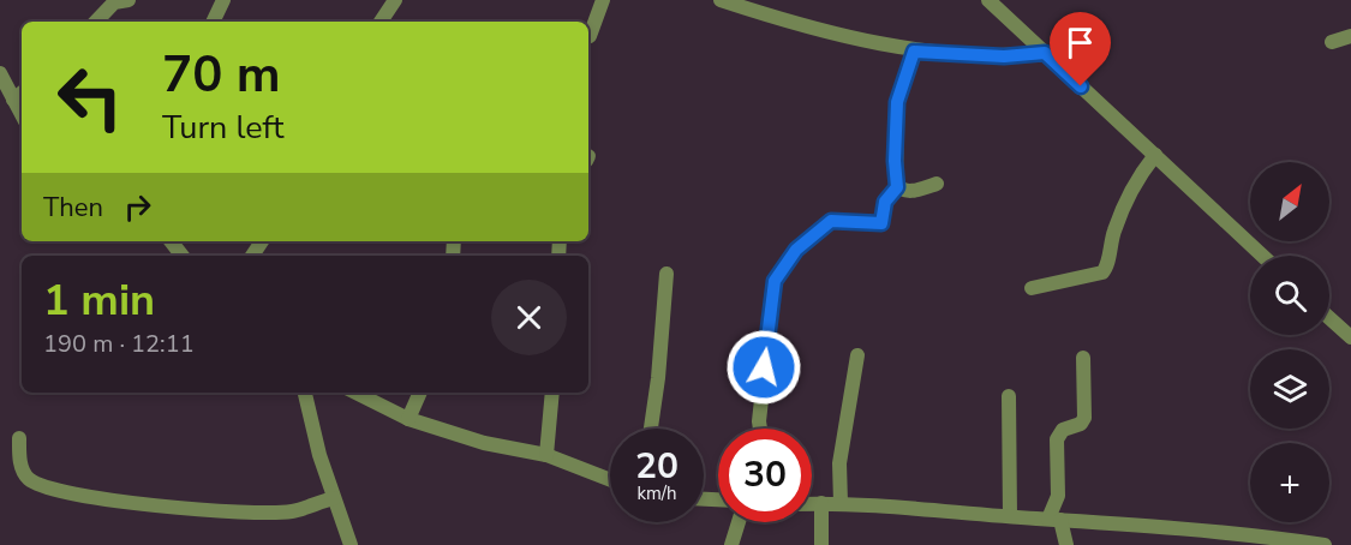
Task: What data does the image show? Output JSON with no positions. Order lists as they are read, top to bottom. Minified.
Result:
{"north":"top right","page":{"turn":["70 m","Turn left"],"map_buttons":"+","then":"Then","heading":["1 min","190 m · 12:11"],"speed":"20 km/h","limit":"30"}}
